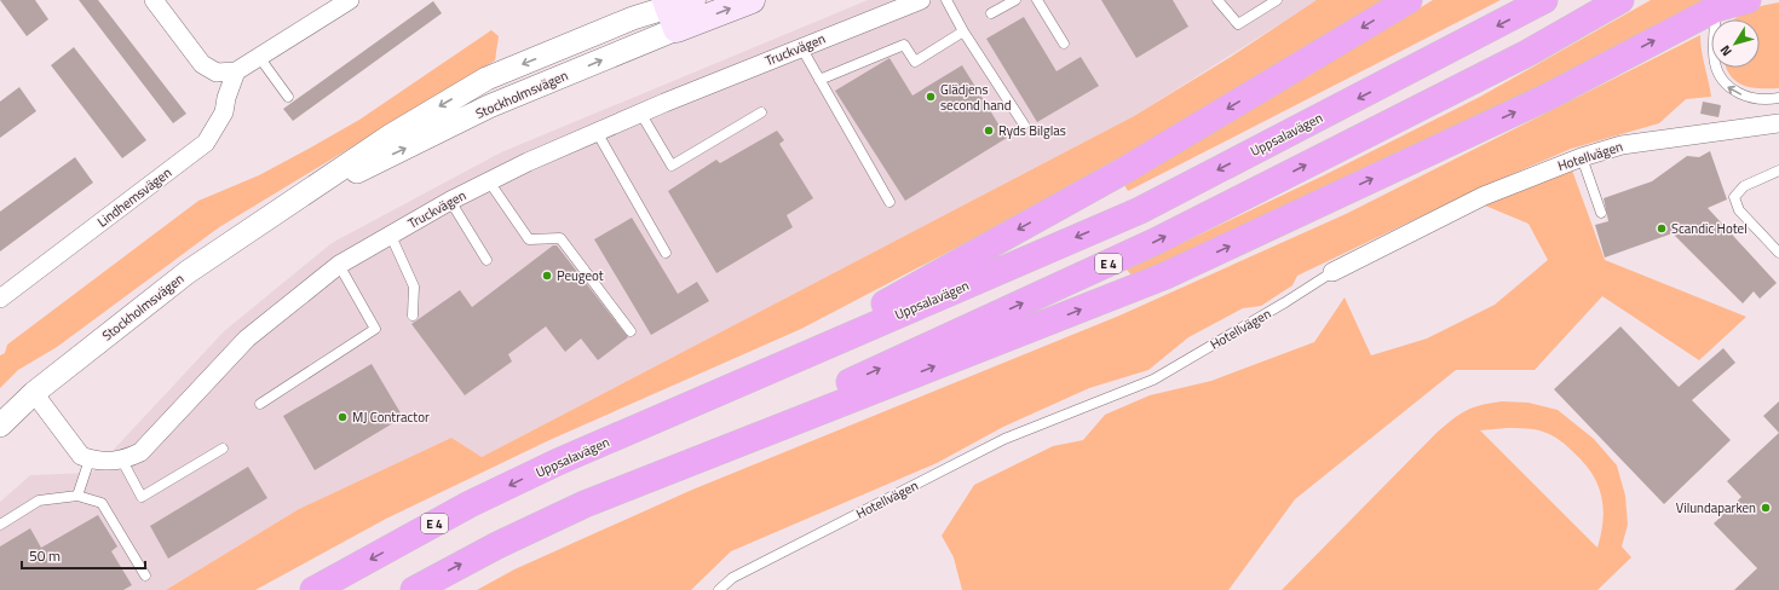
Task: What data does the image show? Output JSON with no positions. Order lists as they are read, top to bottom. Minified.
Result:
{"streets":{"highway":["Uppsalavägen","E 4"],"main road":["Stockholmsvägen"],"street":["Truckvägen","Hotellvägen","Lindhemsvägen"]},"places":["Glädjens second hand","Ryds Bilglas","Scandic Hotel","Peugeot","MJ Contractor","Vilundaparken"],"scale_bar":"50 m","north":"bottom left"}
